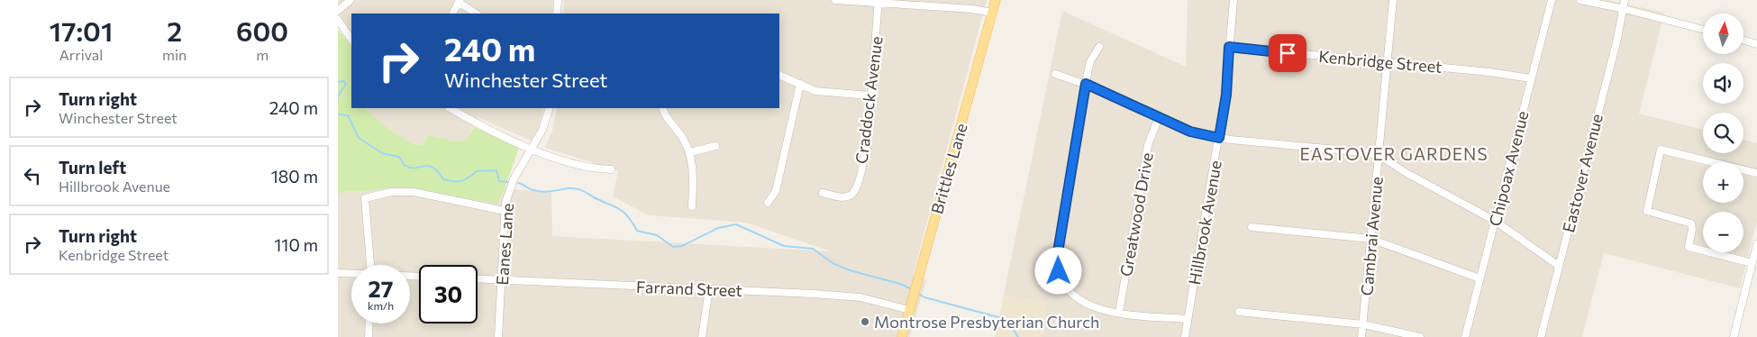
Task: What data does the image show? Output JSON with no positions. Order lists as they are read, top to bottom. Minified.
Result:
{"streets":{"main road":["Brittles Lane"],"street":["Kenbridge Street","Craddock Avenue","Chipoax Avenue","Eastover Avenue","Greatwood Drive","Hillbrook Avenue","Cambrai Avenue","Eanes Lane","Farrand Street"]},"crossings":[["Kenbridge Street","Chipoax Avenue"],["Kenbridge Street","Hillbrook Avenue"],["Kenbridge Street","Cambrai Avenue"],["Brittles Lane","Farrand Street"],["Eanes Lane","Farrand Street"]],"districts":["EASTOVER GARDENS"],"places":["Montrose Presbyterian Church"],"north":"top","page":{"eta":["17:01","Arrival","2","min","600","m"],"map_buttons":["+","−"],"turn":["240 m","Winchester Street"],"list":[{"name":"Turn right","note":"Winchester Street","value":"240 m"},{"name":"Turn left","note":"Hillbrook Avenue","value":"180 m"},{"name":"Turn right","note":"Kenbridge Street","value":"110 m"}],"speed":"27 km/h","limit":"30"}}
